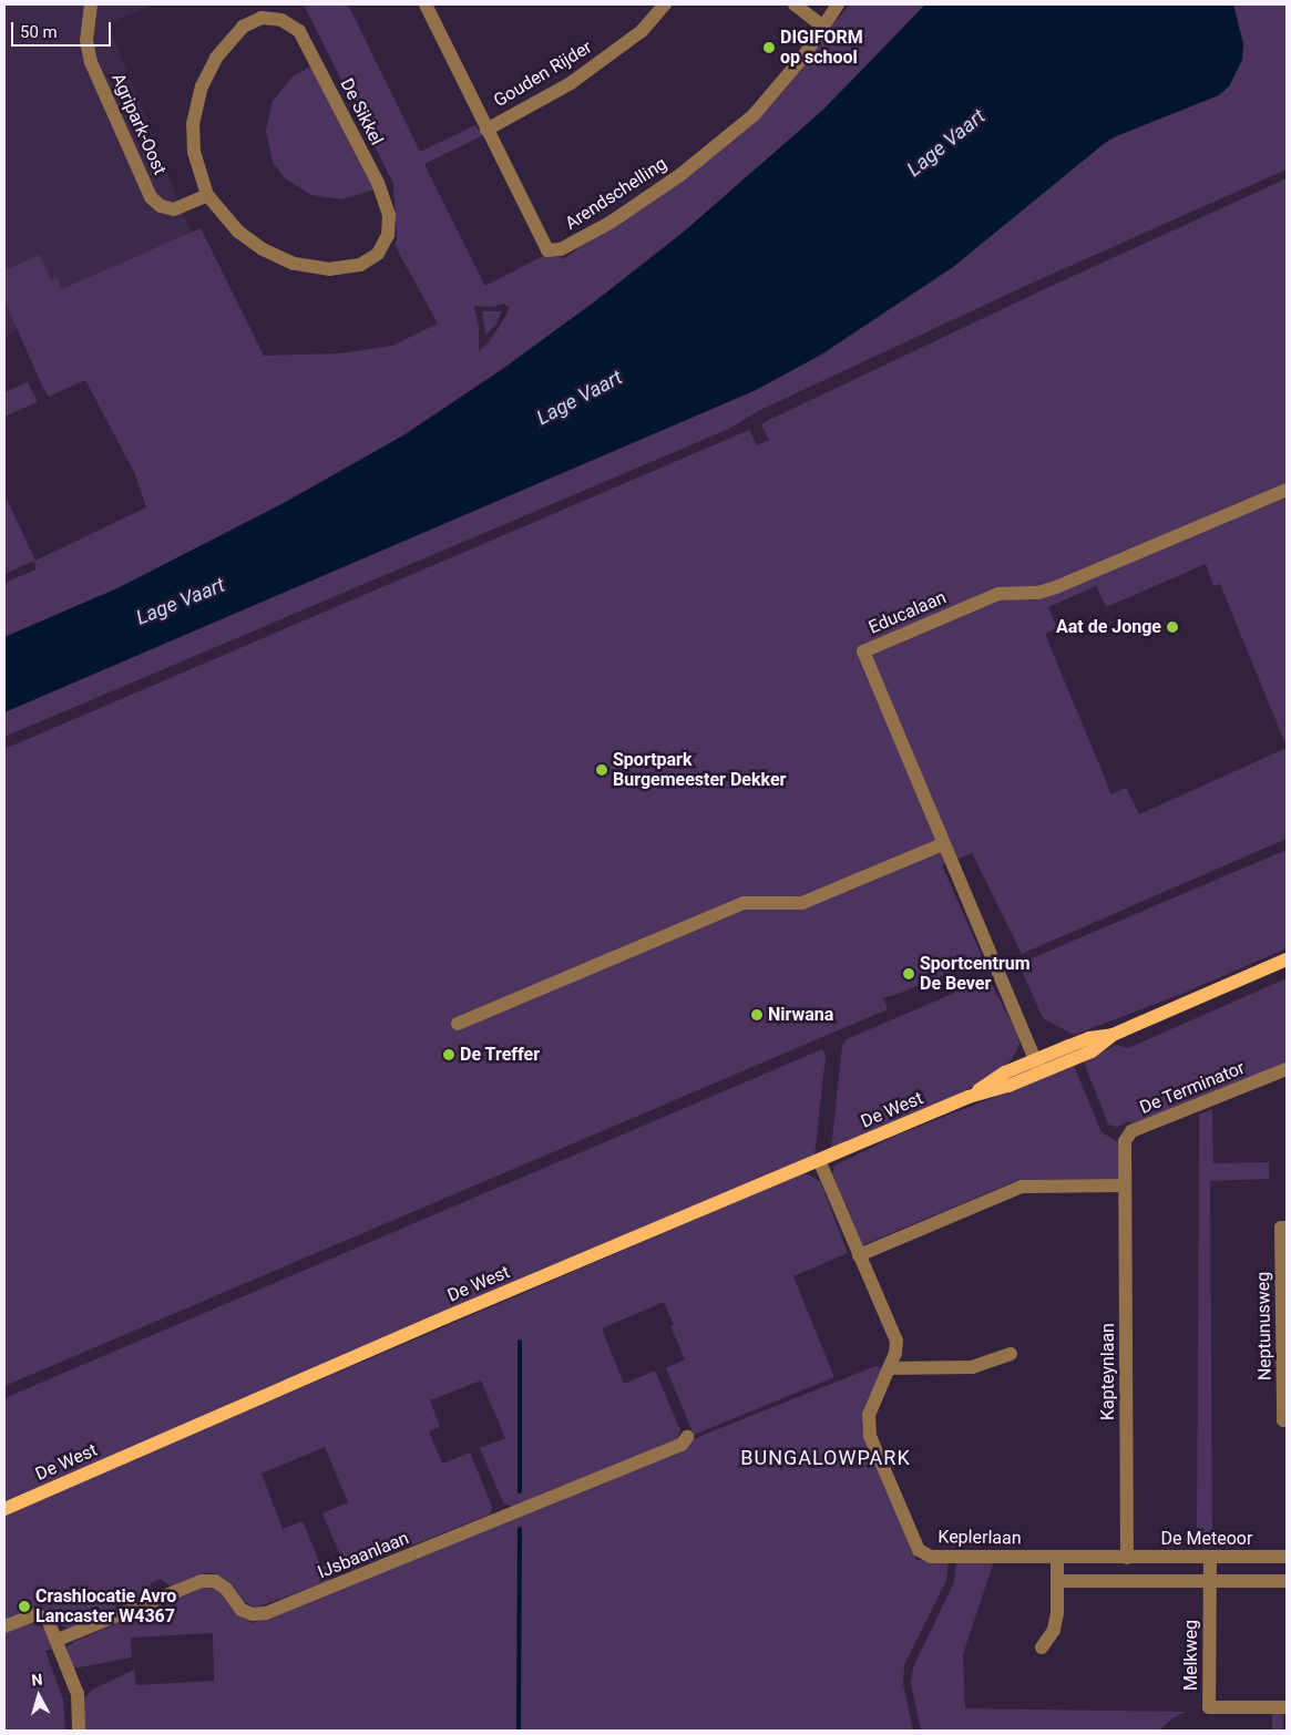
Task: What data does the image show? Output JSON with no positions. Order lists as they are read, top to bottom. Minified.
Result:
{"streets":{"main road":["De West"],"street":["Gouden Rijder","De Sikkel","Agripark-Oost","Arendschelling","Educalaan","De Terminator","Neptunusweg","Kapteynlaan","Keplerlaan","De Meteoor","IJsbaanlaan","Melkweg"]},"crossings":[["Gouden Rijder","Arendschelling"],["De Sikkel","Agripark-Oost"],["Educalaan","De West"],["De Terminator","Kapteynlaan"],["De West","Keplerlaan"],["Kapteynlaan","Keplerlaan"],["Kapteynlaan","De Meteoor"],["Keplerlaan","De Meteoor"],["De Meteoor","Melkweg"]],"districts":["BUNGALOWPARK"],"water":["Lage Vaart"],"places":["DIGIFORM op school","Aat de Jonge","Sportpark Burgemeester Dekker","Sportcentrum De Bever","Nirwana","De Treffer","Crashlocatie Avro Lancaster W4367"],"scale_bar":"50 m","north":"top"}
